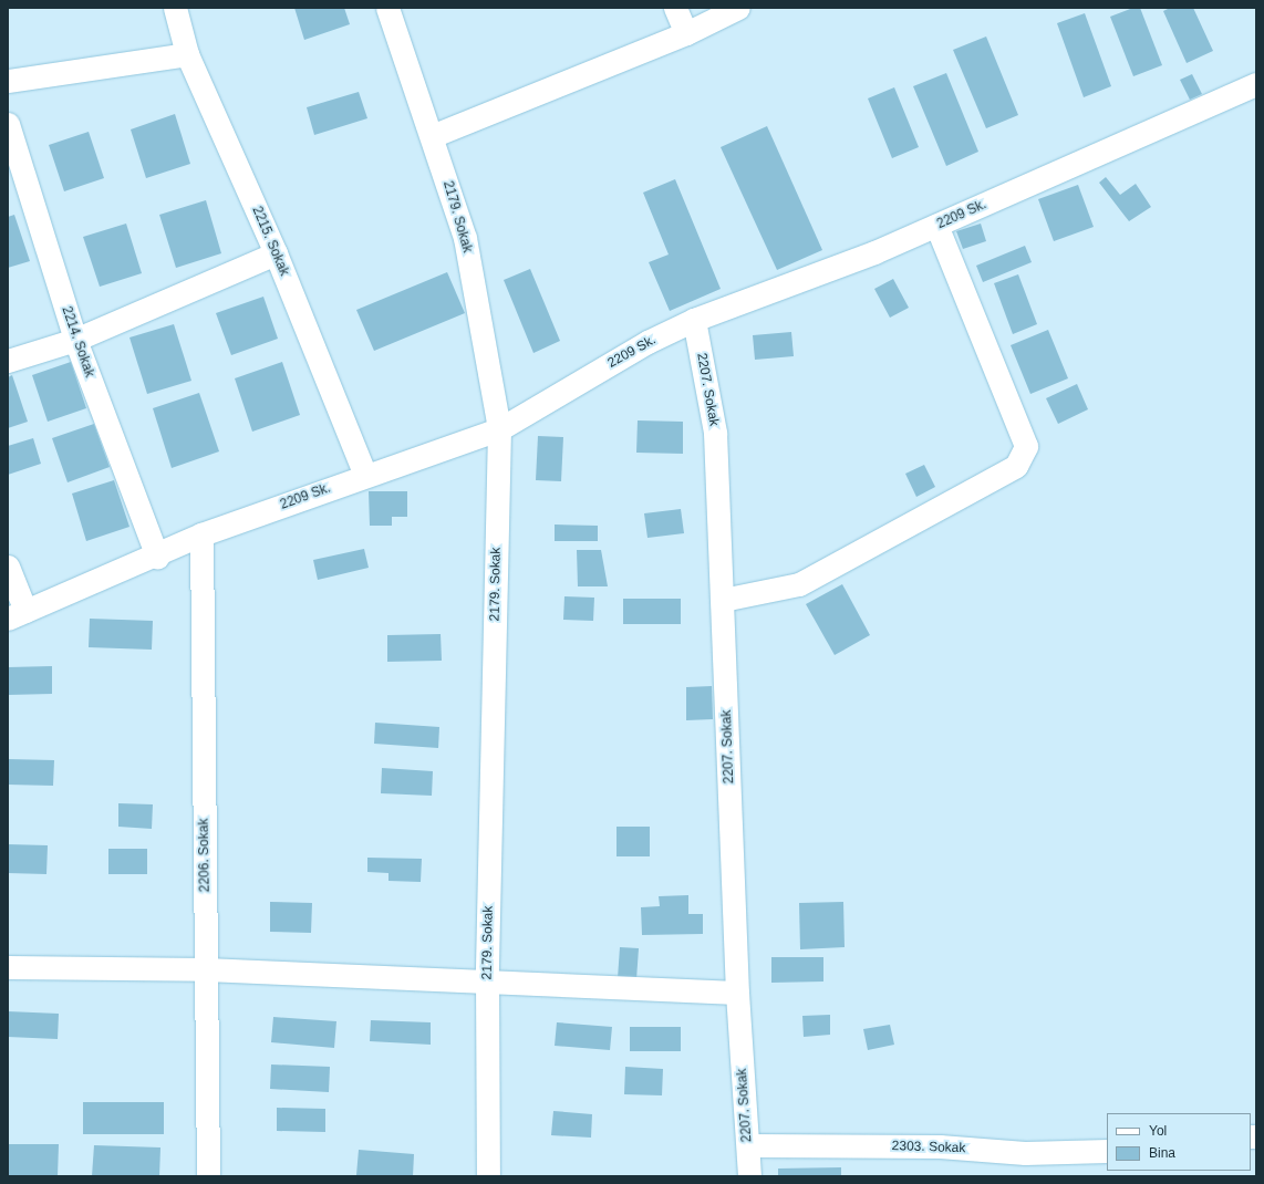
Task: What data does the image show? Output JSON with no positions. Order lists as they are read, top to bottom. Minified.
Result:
{"streets":{"street":["2209 Sk.","2179. Sokak","2215. Sokak","2214. Sokak","2207. Sokak","2206. Sokak","2303. Sokak"]},"crossings":[["2209 Sk.","2179. Sokak"],["2209 Sk.","2215. Sokak"],["2209 Sk.","2214. Sokak"],["2209 Sk.","2207. Sokak"],["2209 Sk.","2206. Sokak"],["2207. Sokak","2303. Sokak"]],"legend":["Yol","Bina"]}
